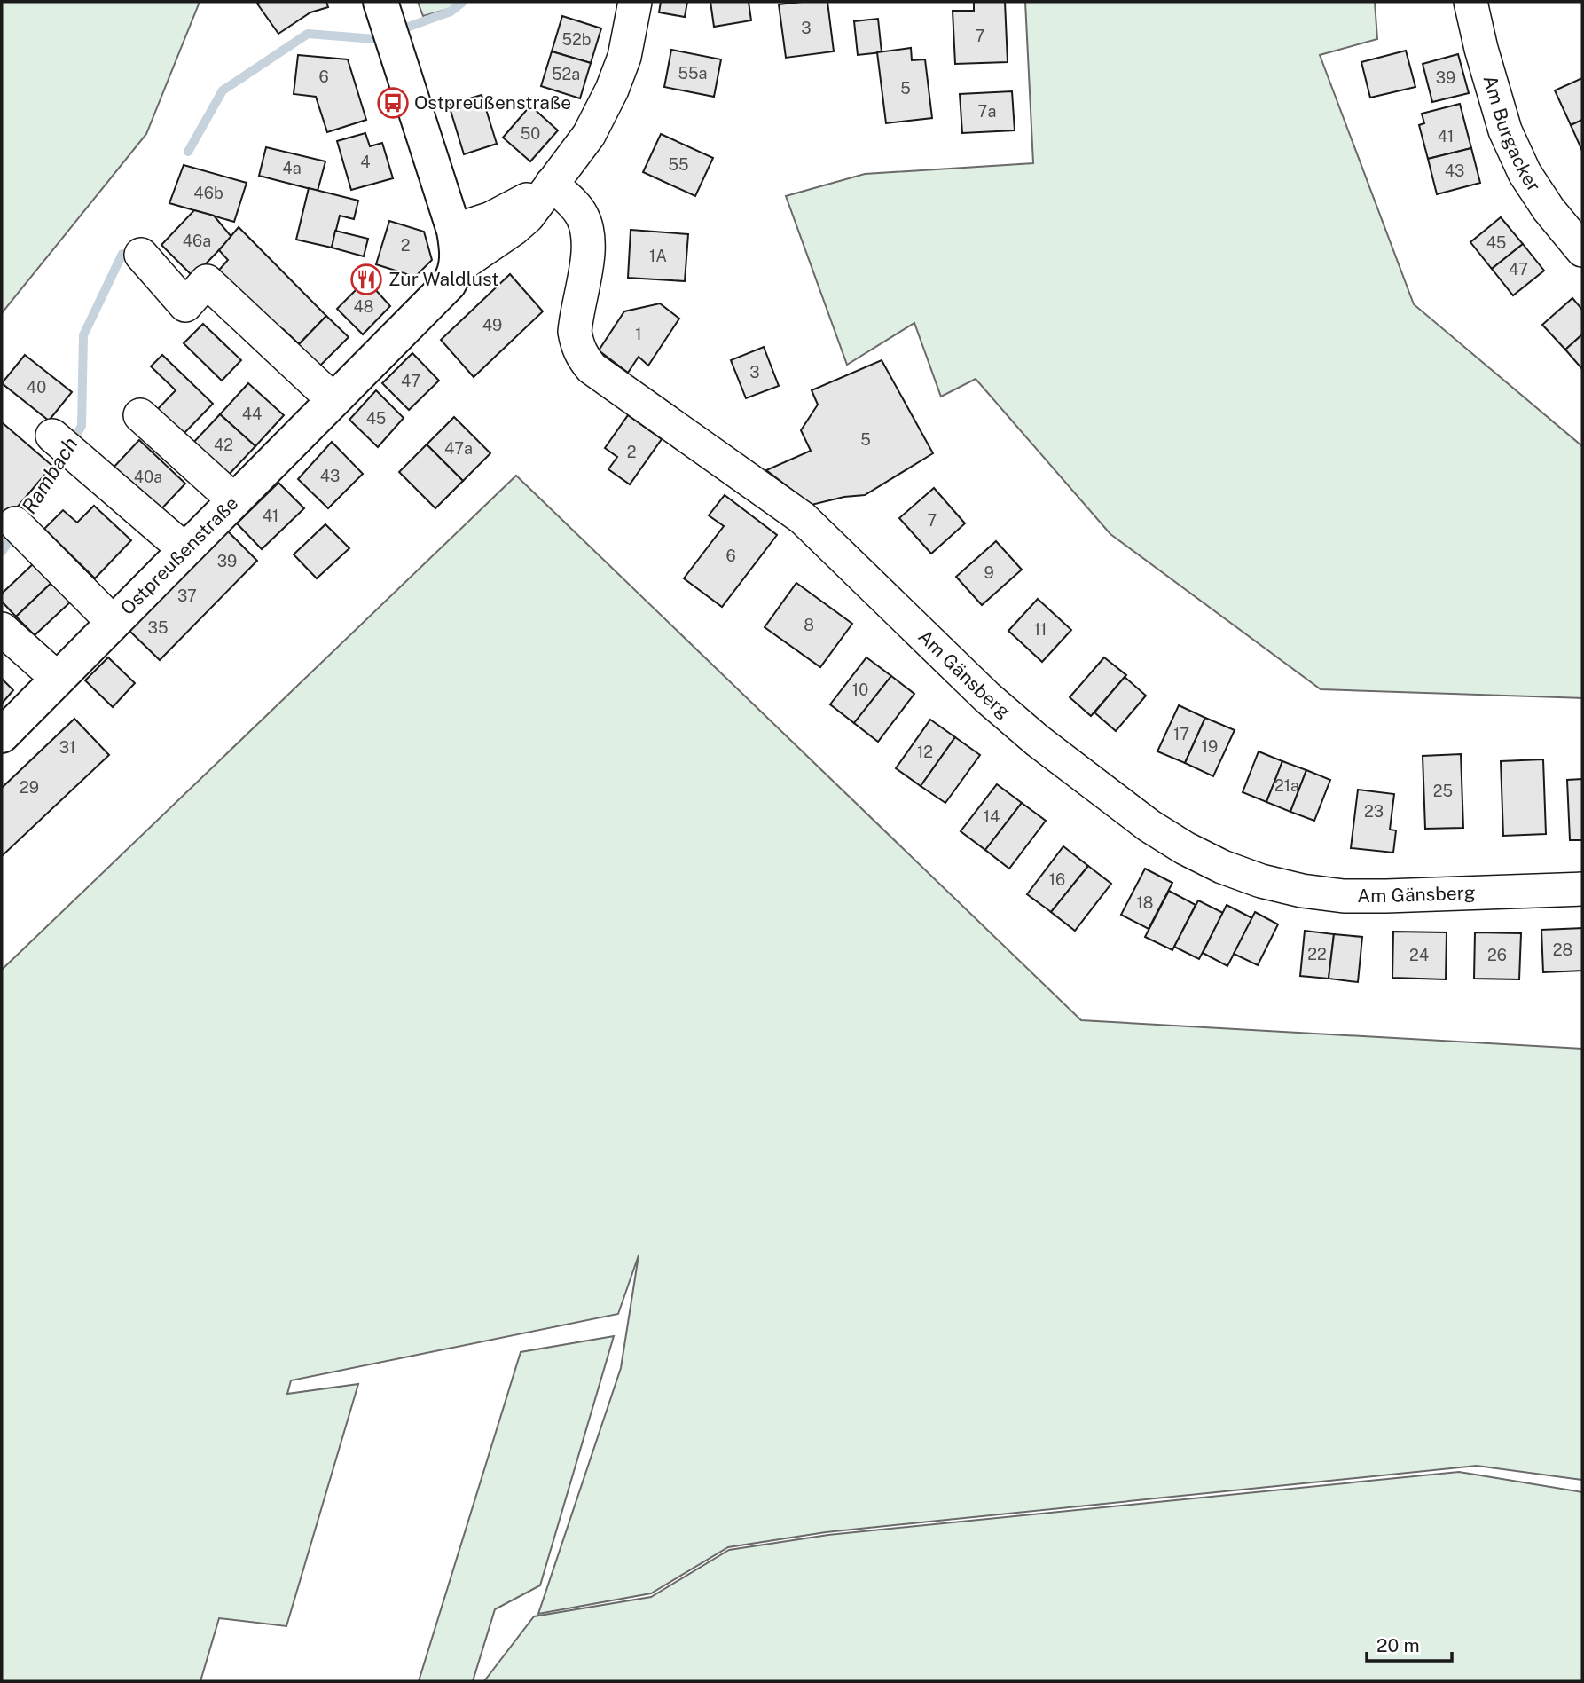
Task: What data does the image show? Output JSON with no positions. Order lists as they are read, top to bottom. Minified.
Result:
{"streets":{"main road":["Ostpreußenstraße"],"street":["Am Burgacker","Am Gänsberg"]},"crossings":[["Ostpreußenstraße","Am Gänsberg"]],"water":["Rambach"],"places":{"bus stop":["Ostpreußenstraße"],"restaurant":["Zur Waldlust"]},"house_numbers":["3","7","52b","55a","52a","6","39","5","7a","50","41","4","55","4a","43","46b","46a","45","2","1A","47","48","49","1","3","47","40","44","45","5","42","47a","2","43","40a","41","7","6","39","9","37","8","35","11","10","17","19","31","12","21a","29","25","23","14","16","18","28","22","24","26"],"scale_bar":"20 m"}
